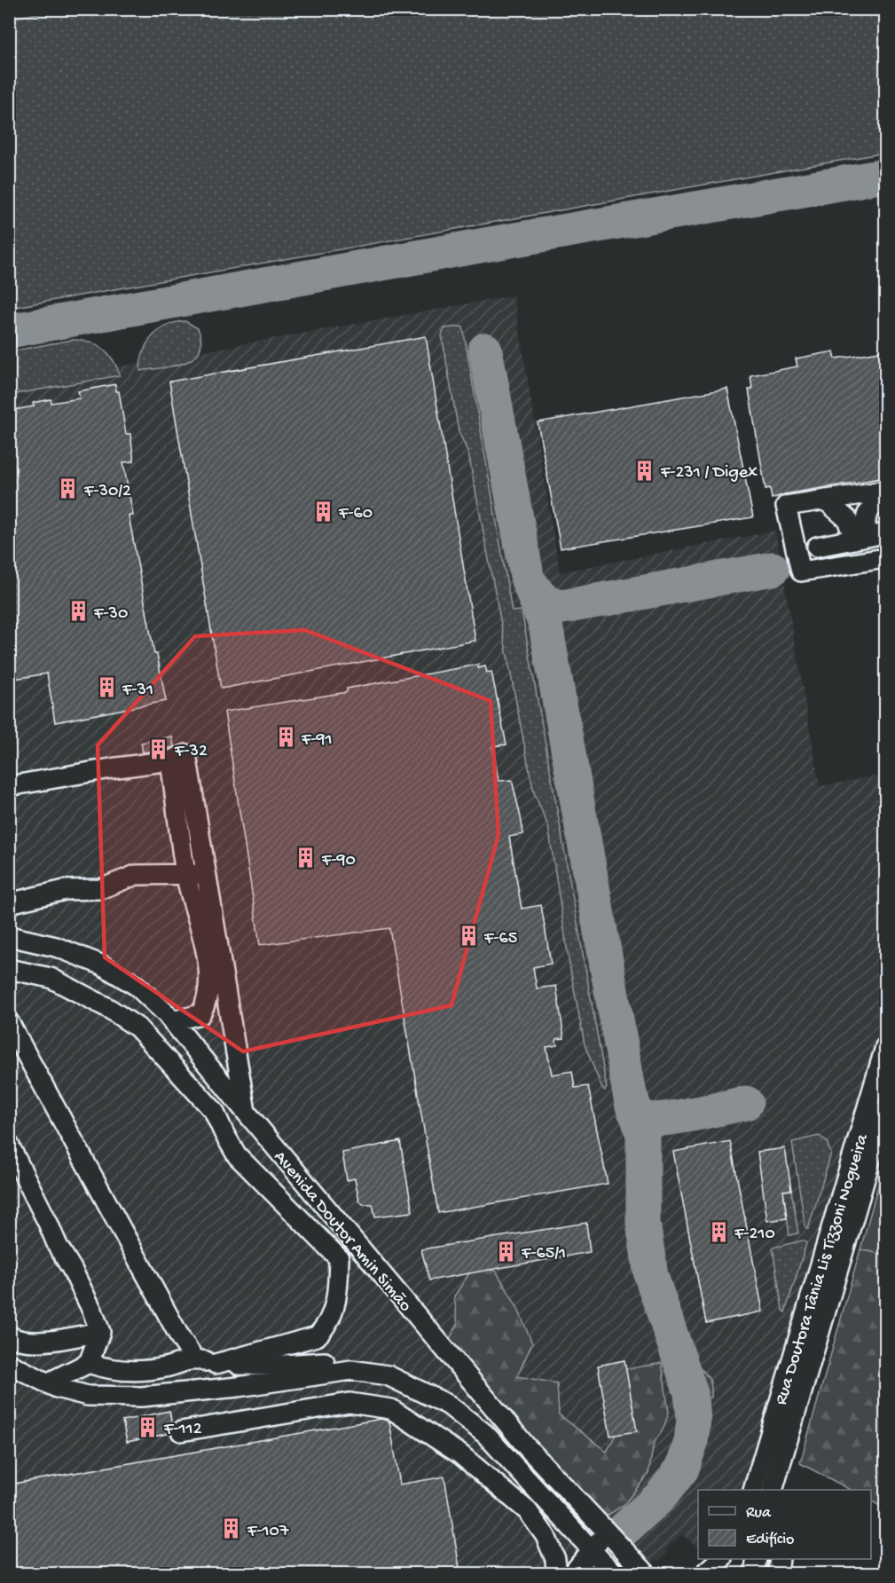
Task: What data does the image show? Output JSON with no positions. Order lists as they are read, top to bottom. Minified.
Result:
{"streets":{"street":["Avenida Doutor Amin Simão","Rua Doutora Tânia Lis Tizzoni Nogueira"]},"places":{"building":["F-231 / Digex","F-30/2","F-60","F-30","F-31","F-91","F-32","F-90","F-65","F-210","F-65/1","F-112","F-107"]},"legend":["Rua","Edifício"]}
